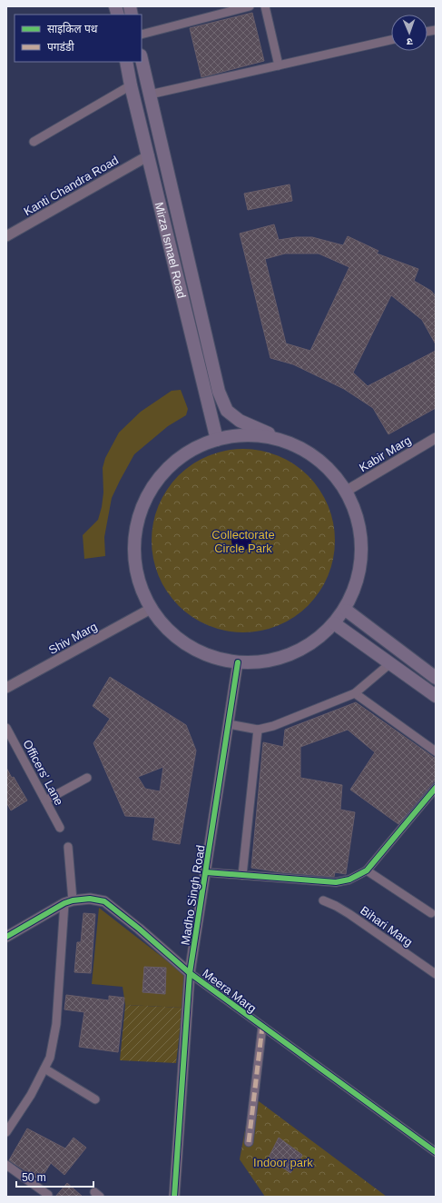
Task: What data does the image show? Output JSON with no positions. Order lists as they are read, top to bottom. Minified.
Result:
{"streets":{"main road":["Mirza Ismael Road"],"street":["Kanti Chandra Road","Kabir Marg","Shiv Marg","Officers' Lane","Madho Singh Road","Bihari Marg","Meera Marg"]},"crossings":[["Kanti Chandra Road","Mirza Ismael Road"],["Madho Singh Road","Meera Marg"]],"parks":["Collectorate Circle Park","Indoor park"],"legend":["साइकिल पथ","पगडंडी"],"scale_bar":"50 m","north":"bottom"}
